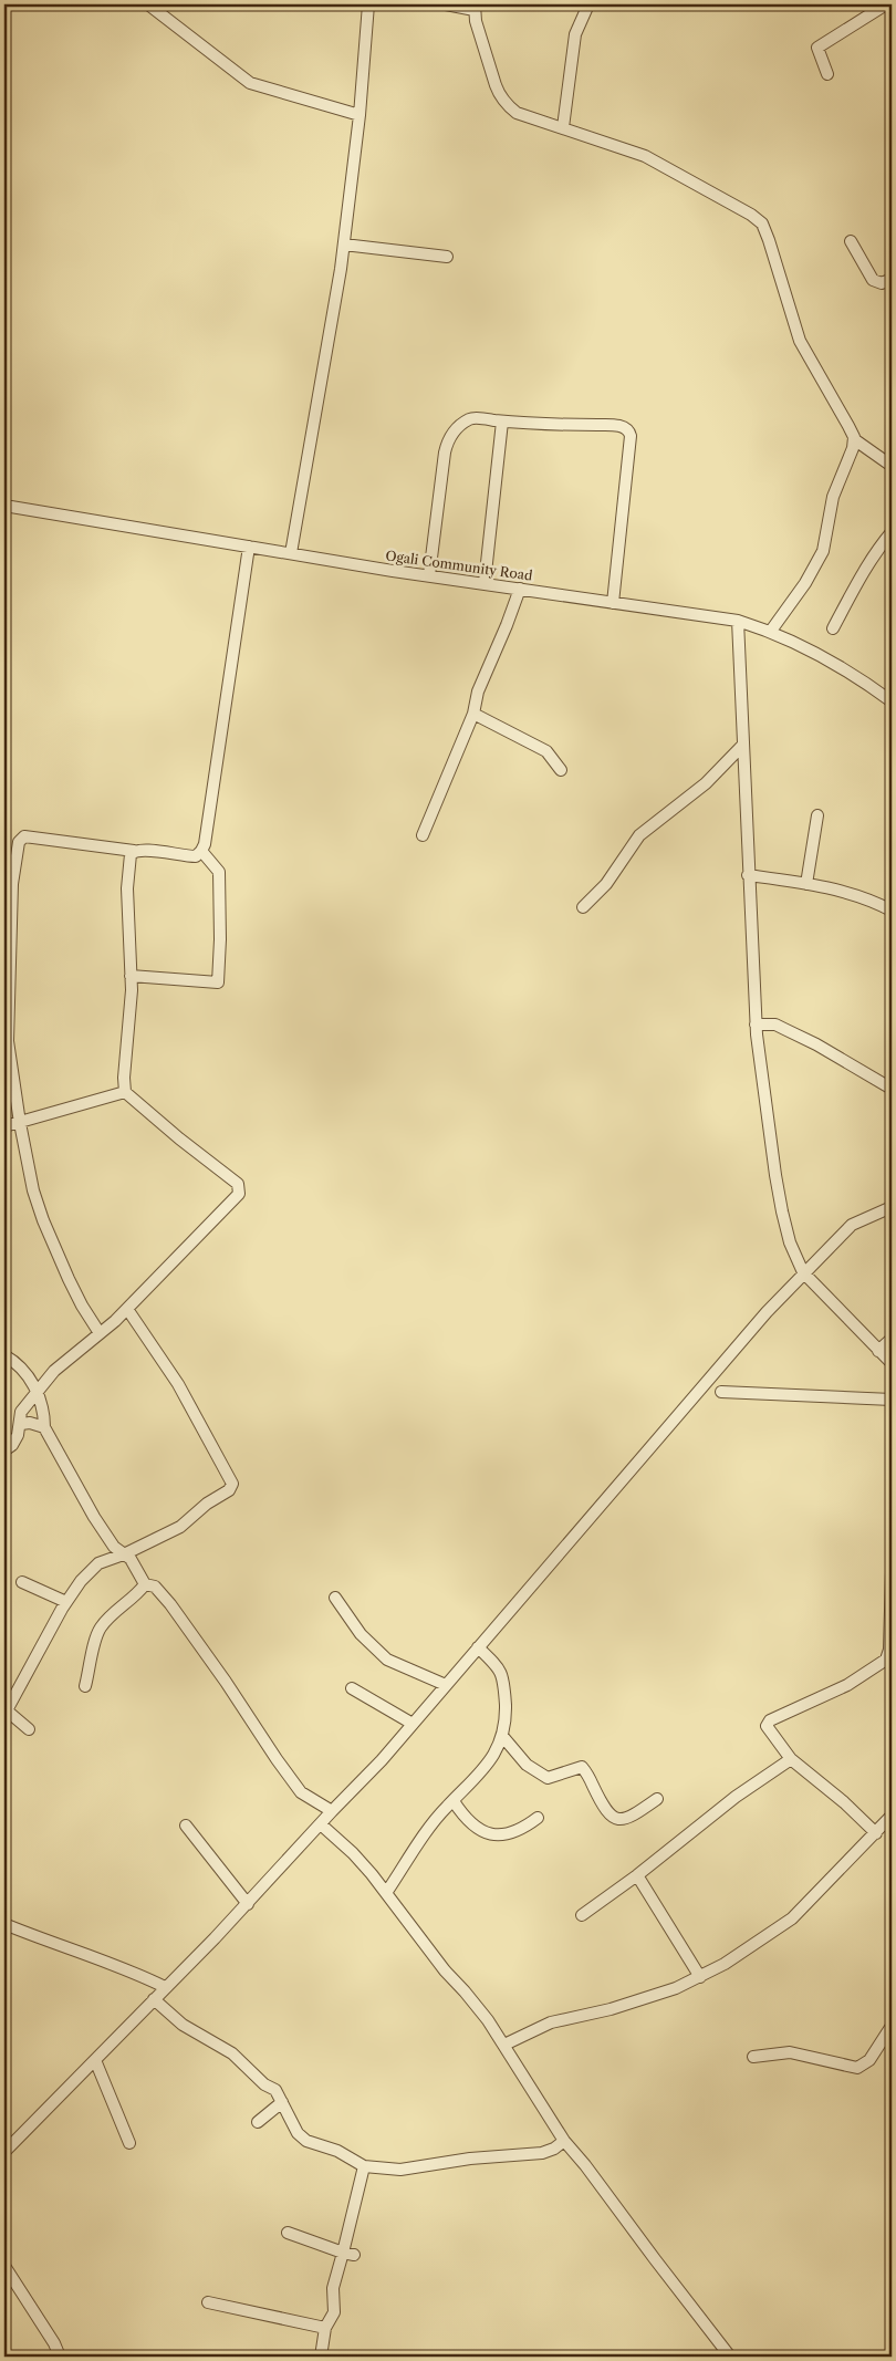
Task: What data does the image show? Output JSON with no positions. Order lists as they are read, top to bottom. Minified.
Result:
{"streets":{"street":["Ogali Community Road"]}}
